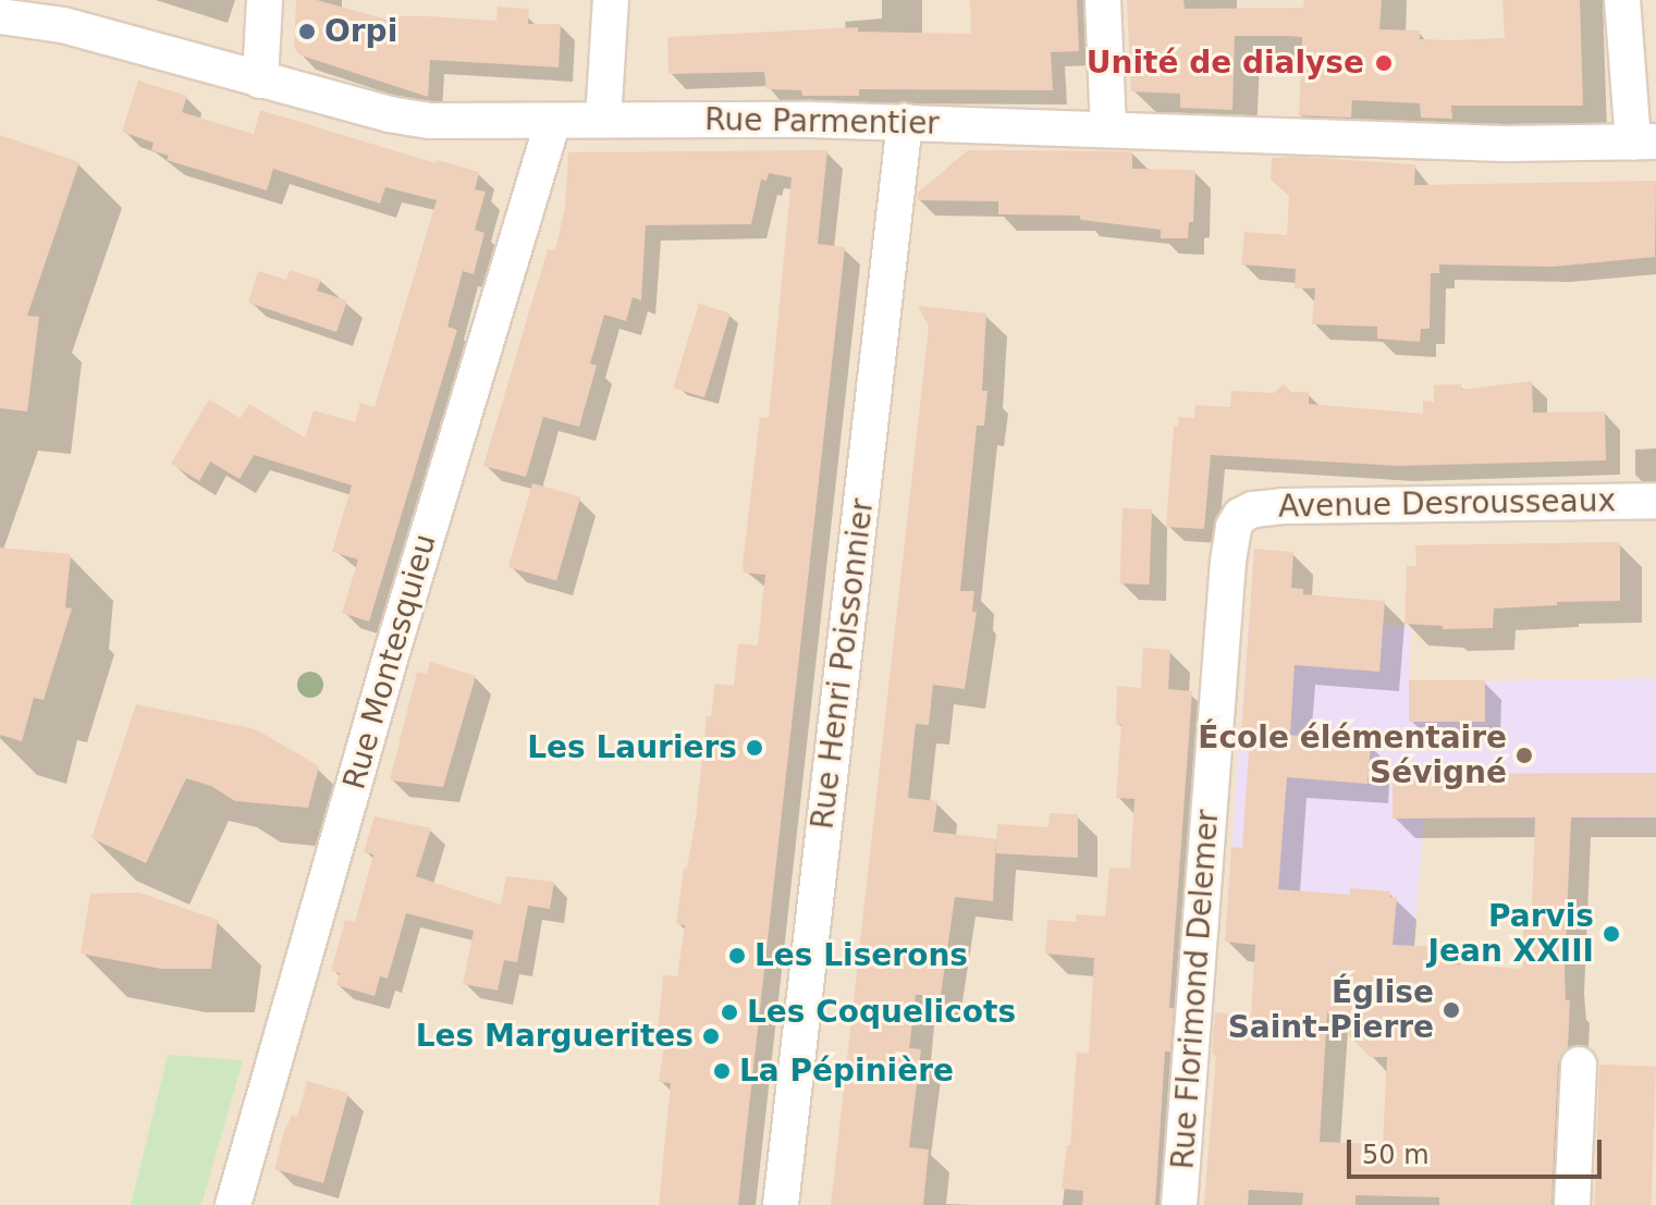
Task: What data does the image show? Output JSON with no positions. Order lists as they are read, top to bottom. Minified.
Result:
{"streets":{"street":["Rue Parmentier","Avenue Desrousseaux","Rue Montesquieu","Rue Henri Poissonnier","Rue Florimond Delemer"]},"crossings":[["Rue Parmentier","Rue Montesquieu"],["Rue Parmentier","Rue Henri Poissonnier"],["Avenue Desrousseaux","Rue Florimond Delemer"]],"places":["Orpi","Unité de dialyse","Les Lauriers","École élémentaire Sévigné","Parvis Jean XXIII","Les Liserons","Église Saint-Pierre","Les Coquelicots","Les Marguerites","La Pépinière"],"scale_bar":"50 m"}
